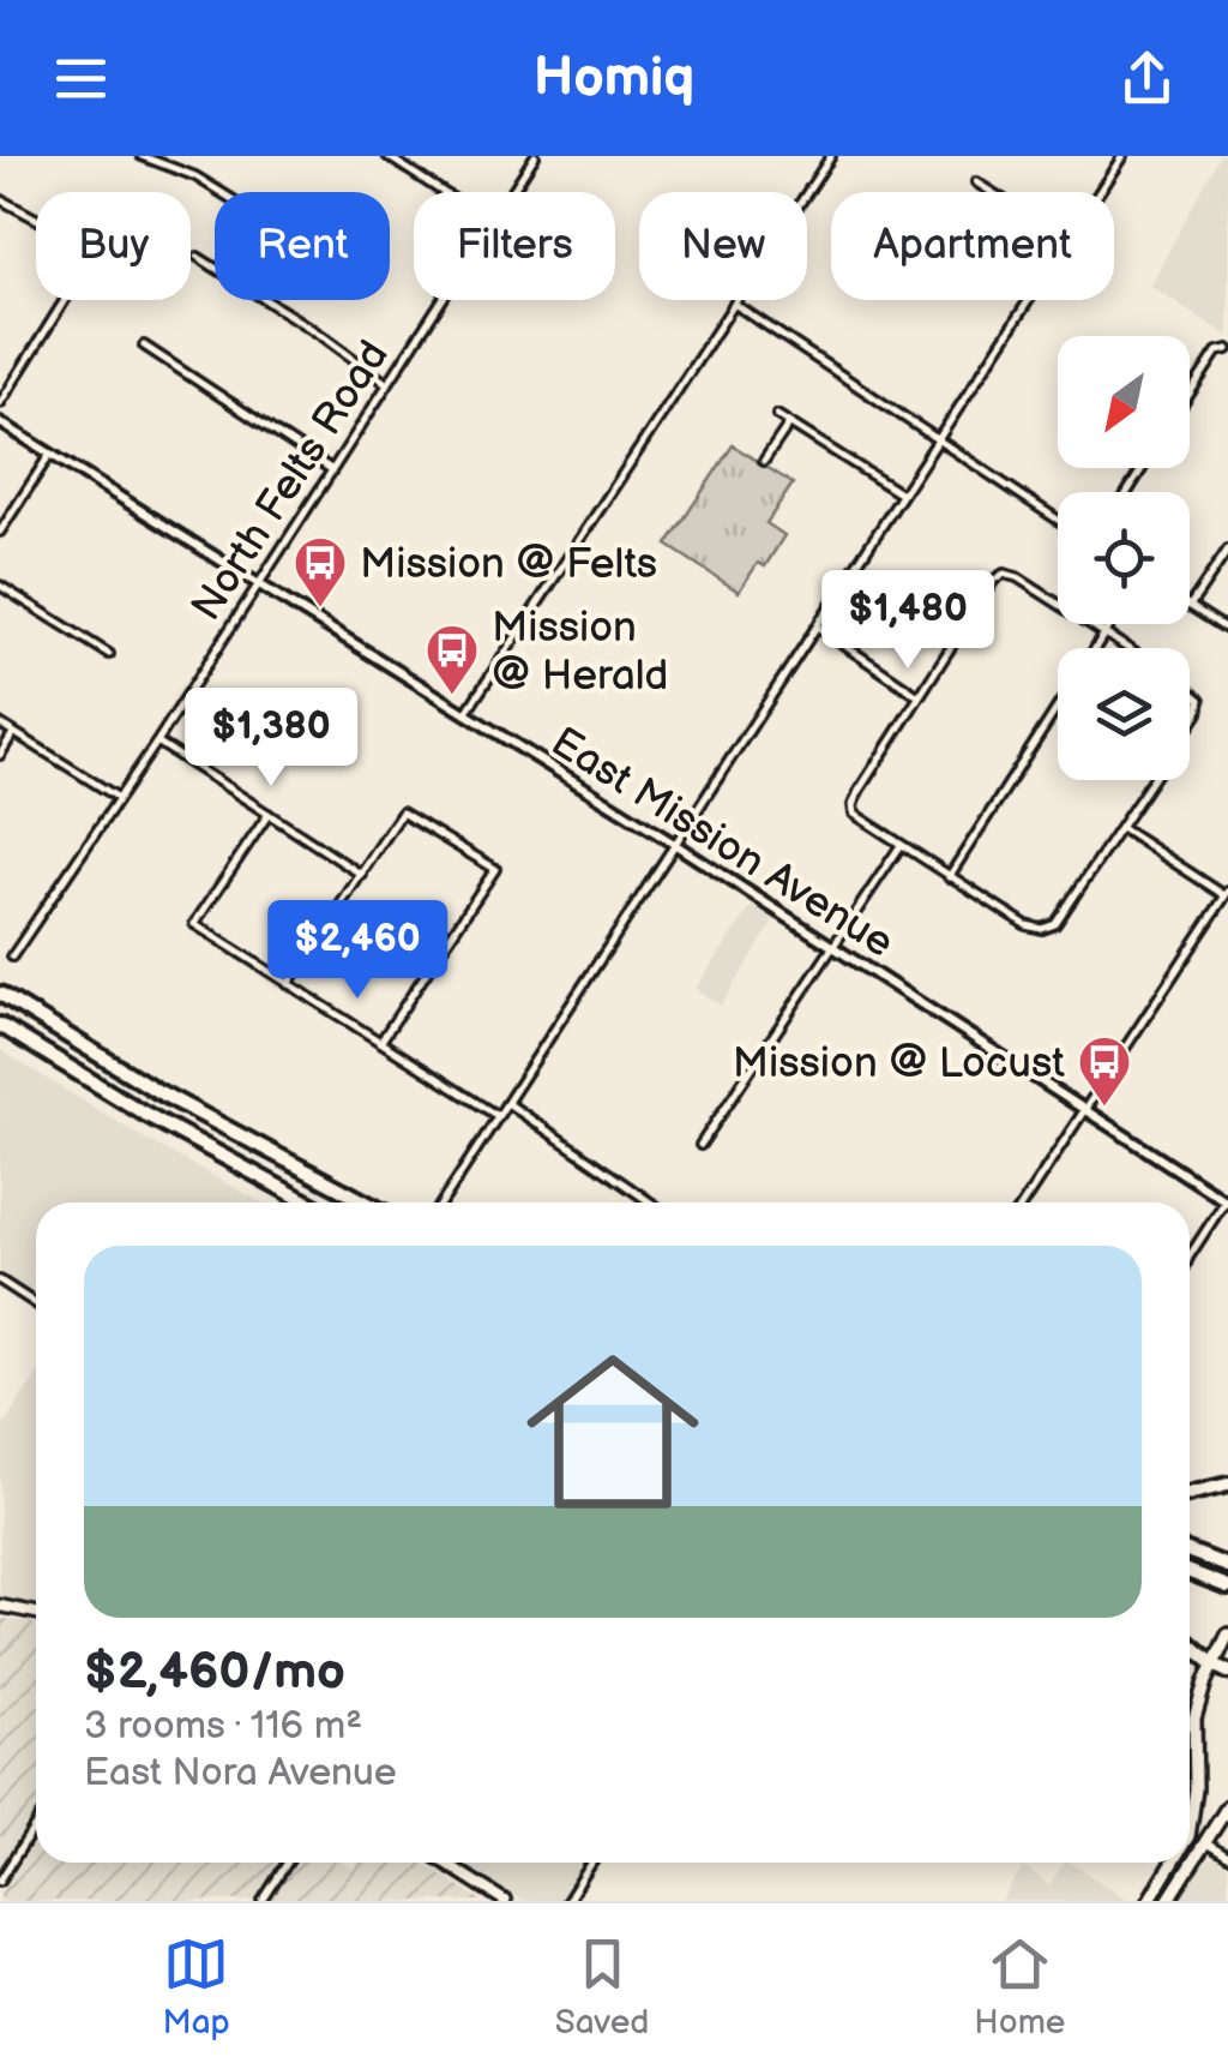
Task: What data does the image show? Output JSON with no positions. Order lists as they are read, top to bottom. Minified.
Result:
{"streets":{"street":["North Felts Road","East Mission Avenue"]},"crossings":[["North Felts Road","East Mission Avenue"]],"places":{"bus stop":["Mission @ Felts","Mission @ Herald","Mission @ Locust"]},"north":"bottom left","page":{"header":"Homiq","chip":["Buy","Rent","Filters","New","Apartment"],"price":["$1,480","$1,380","$2,460"],"list":[{"name":"$2,460/mo","note":"3 rooms · 116 m² · East Nora Avenue"}],"tabs":["Map","Saved","Home"]}}
